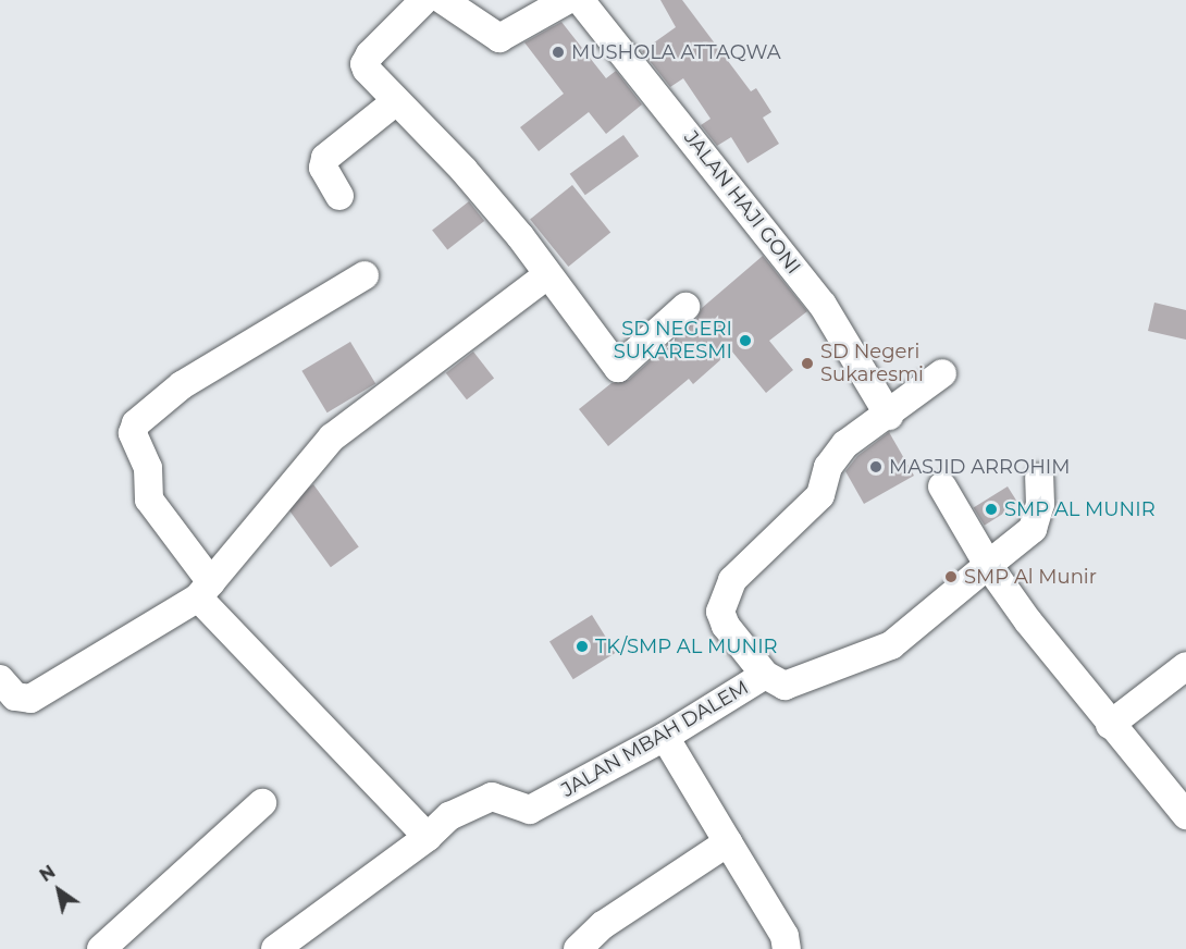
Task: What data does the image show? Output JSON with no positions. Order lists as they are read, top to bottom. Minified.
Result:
{"streets":{"street":["JALAN HAJI GONI","JALAN MBAH DALEM"]},"places":["MUSHOLA ATTAQWA","SD NEGERI SUKARESMI","SD Negeri Sukaresmi","MASJID ARROHIM","SMP AL MUNIR","SMP Al Munir","TK/SMP AL MUNIR"],"north":"top left"}
